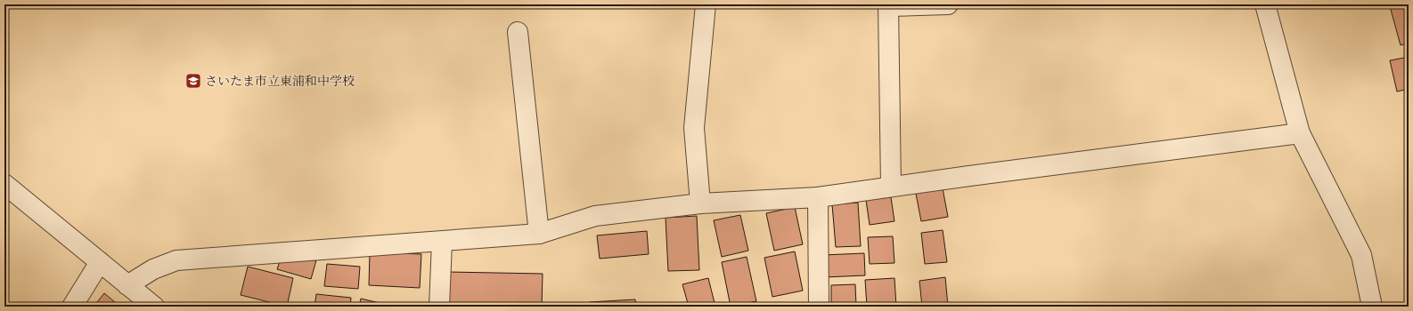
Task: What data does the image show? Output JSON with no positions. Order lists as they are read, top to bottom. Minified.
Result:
{"places":{"school or university":["さいたま市立東浦和中学校"]}}
